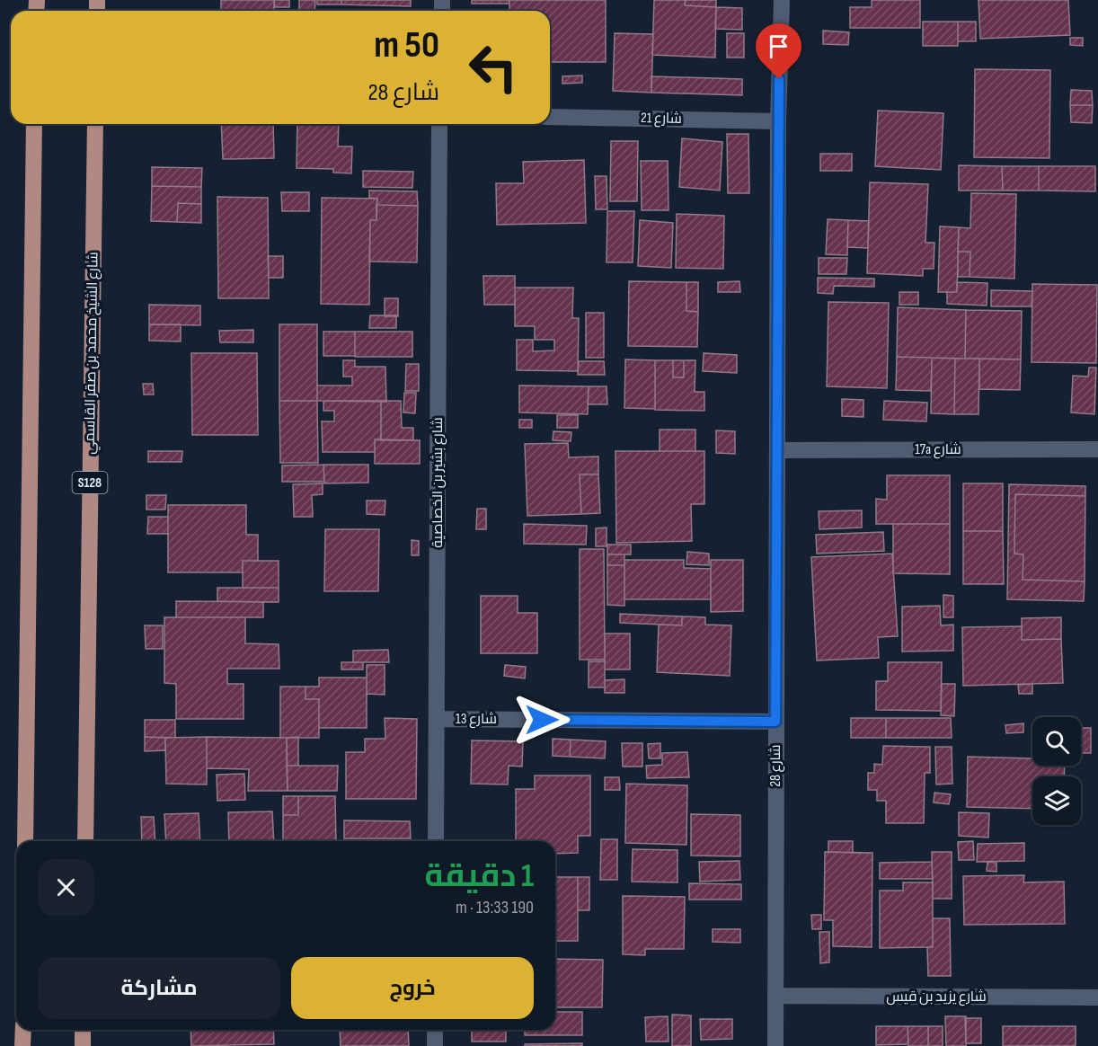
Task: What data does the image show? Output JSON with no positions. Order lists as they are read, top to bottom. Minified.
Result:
{"streets":{"main road":["شارع الشيخ محمد بن صقر القاسمي","S128"],"street":["شارع 21","17a شارع","شارع بشير بن الخصاصية","شارع 13","شارع 28","شارع يزيد بن قيس"]},"crossings":[["شارع 21","شارع 28"],["17a شارع","شارع 28"],["شارع بشير بن الخصاصية","شارع 13"],["شارع 13","شارع 28"],["شارع 28","شارع يزيد بن قيس"]],"page":{"turn":["50 m","شارع 28"],"heading":["1 دقيقة","190 m · 13:33"],"buttons":["خروج","مشاركة"]}}
